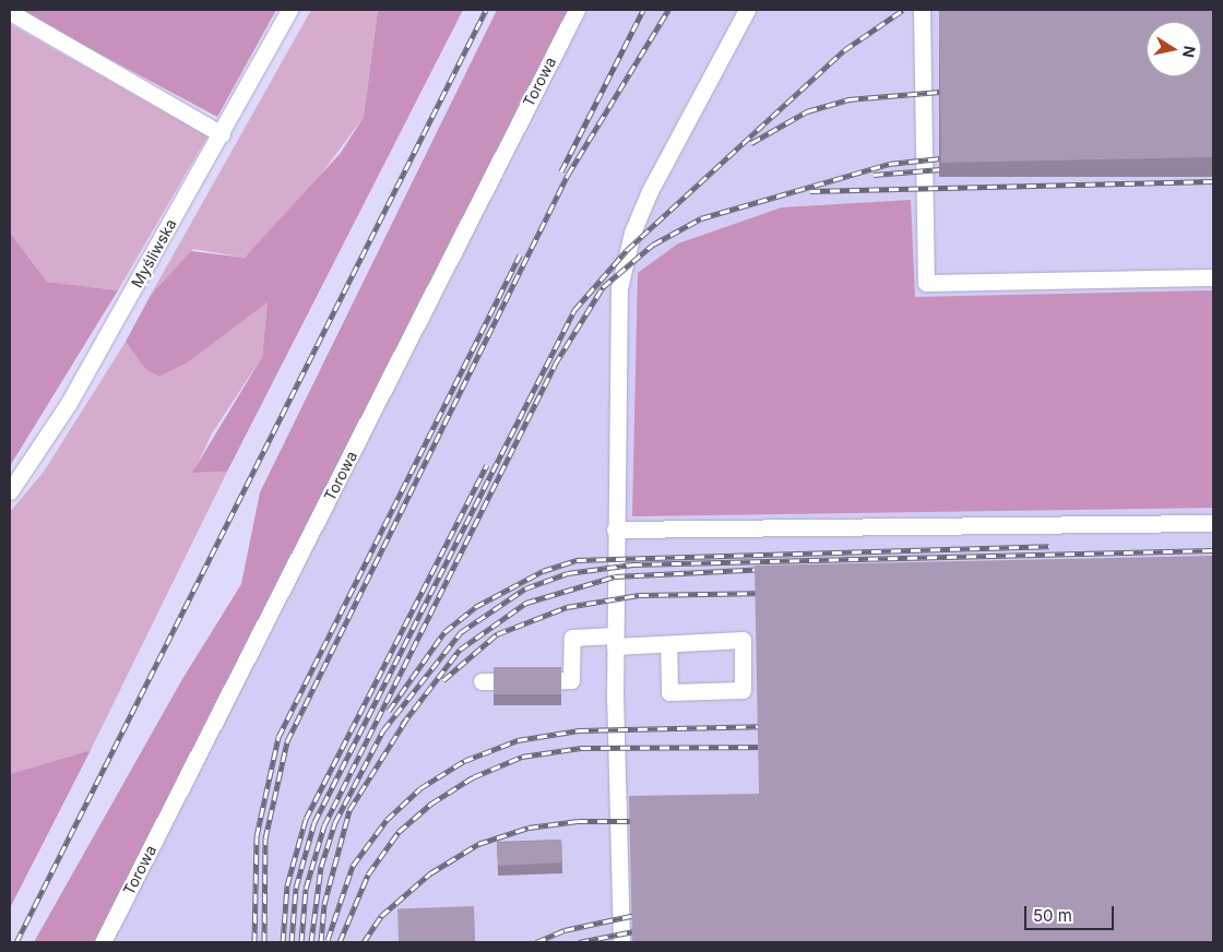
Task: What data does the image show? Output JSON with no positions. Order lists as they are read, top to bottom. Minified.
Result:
{"streets":{"street":["Torowa","Myśliwska"]},"scale_bar":"50 m","north":"right"}
